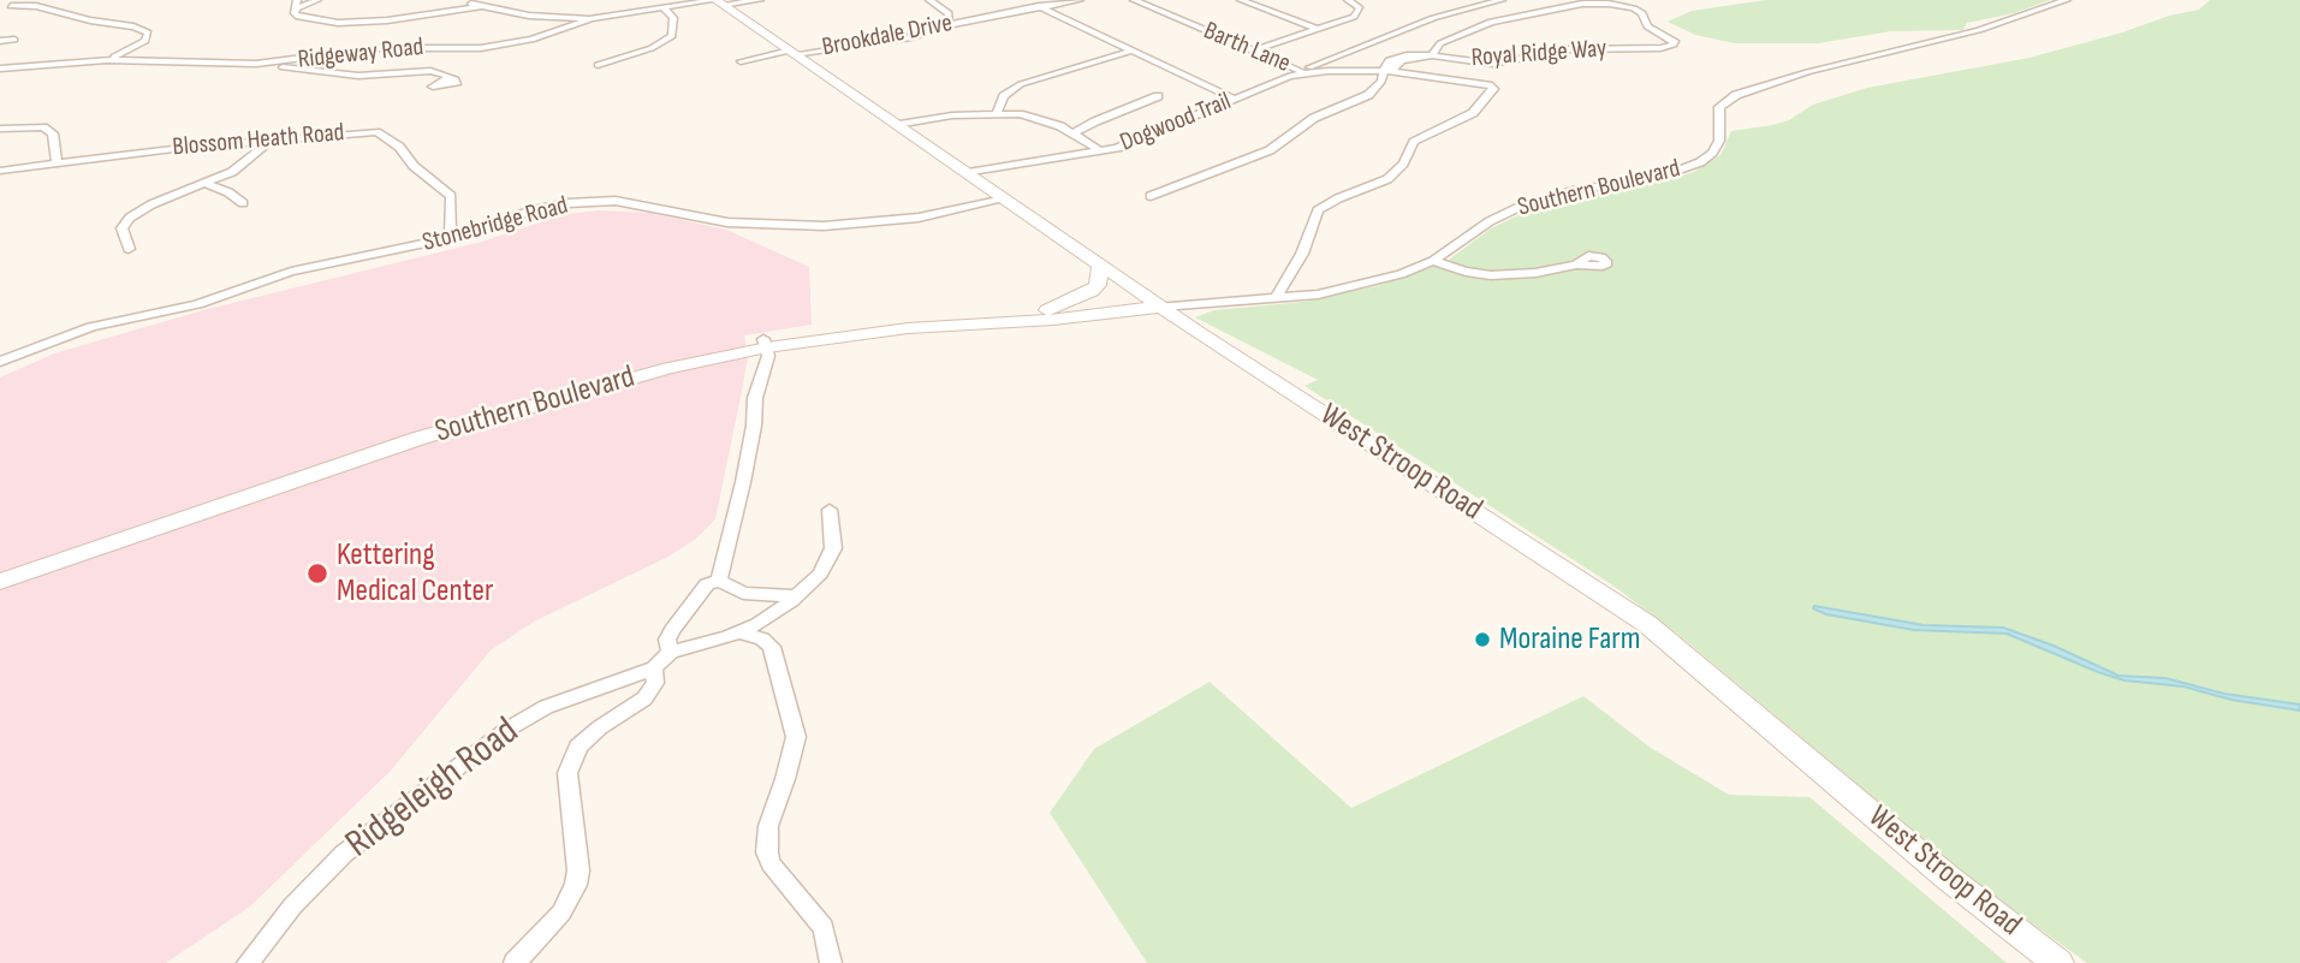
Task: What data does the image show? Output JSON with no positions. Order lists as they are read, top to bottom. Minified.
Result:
{"streets":{"main road":["Southern Boulevard","West Stroop Road"],"street":["Brookdale Drive","Barth Lane","Ridgeway Road","Royal Ridge Way","Dogwood Trail","Blossom Heath Road","Stonebridge Road","Ridgeleigh Road"]},"crossings":[["Brookdale Drive","West Stroop Road"],["Barth Lane","Royal Ridge Way"],["Barth Lane","Dogwood Trail"],["Ridgeway Road","West Stroop Road"],["Royal Ridge Way","Dogwood Trail"],["Dogwood Trail","Southern Boulevard"],["Dogwood Trail","West Stroop Road"],["Blossom Heath Road","Stonebridge Road"],["Southern Boulevard","West Stroop Road"],["Stonebridge Road","West Stroop Road"]],"places":["Kettering Medical Center","Moraine Farm"]}
